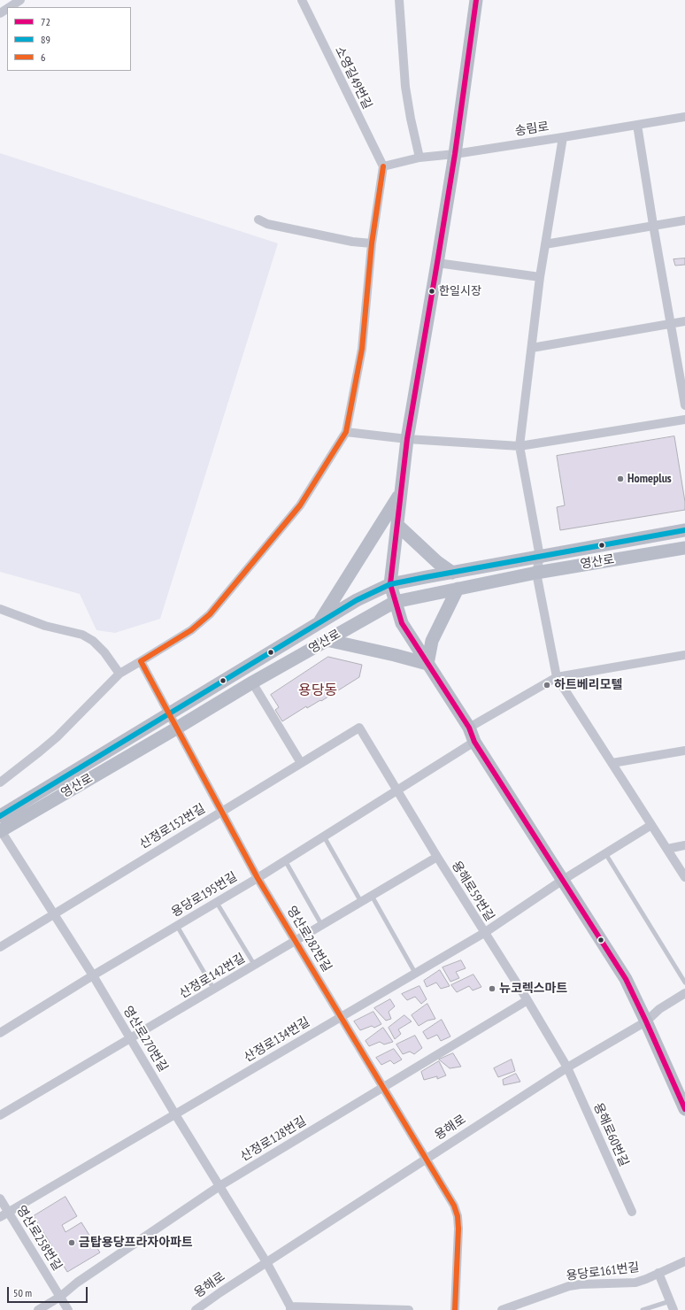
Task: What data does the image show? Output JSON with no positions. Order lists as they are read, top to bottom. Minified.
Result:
{"streets":{"street":["소영길49번길","송림로","영산로","산정로152번길","용해로59번길","용당로195번길","영산로282번길","산정로142번길","영산로270번길","산정로134번길","용해로","용해로60번길","산정로128번길","영산로258번길","용당로161번길"]},"crossings":[["소영길49번길","송림로"],["영산로","영산로282번길"],["영산로","영산로270번길"],["산정로152번길","용해로59번길"],["산정로152번길","영산로282번길"],["산정로152번길","영산로270번길"],["용해로59번길","용당로195번길"],["용해로59번길","산정로142번길"],["용해로59번길","산정로134번길"],["용해로59번길","용해로"],["용해로59번길","용해로60번길"],["용해로59번길","산정로128번길"],["용당로195번길","영산로282번길"],["용당로195번길","영산로270번길"],["영산로282번길","산정로142번길"],["영산로282번길","산정로134번길"],["영산로282번길","용해로"],["영산로282번길","산정로128번길"],["산정로142번길","영산로270번길"],["영산로270번길","산정로134번길"],["영산로270번길","용해로"],["영산로270번길","산정로128번길"],["산정로134번길","영산로258번길"],["용해로","용해로60번길"],["산정로128번길","영산로258번길"]],"districts":["용당동"],"places":["한일시장","Homeplus","하트베리모텔","뉴코렉스마트","금탑용당프라자아파트"],"lines":["transit line 72","transit line 6","transit line 89"],"legend":["72","89","6"],"scale_bar":"50 m"}
